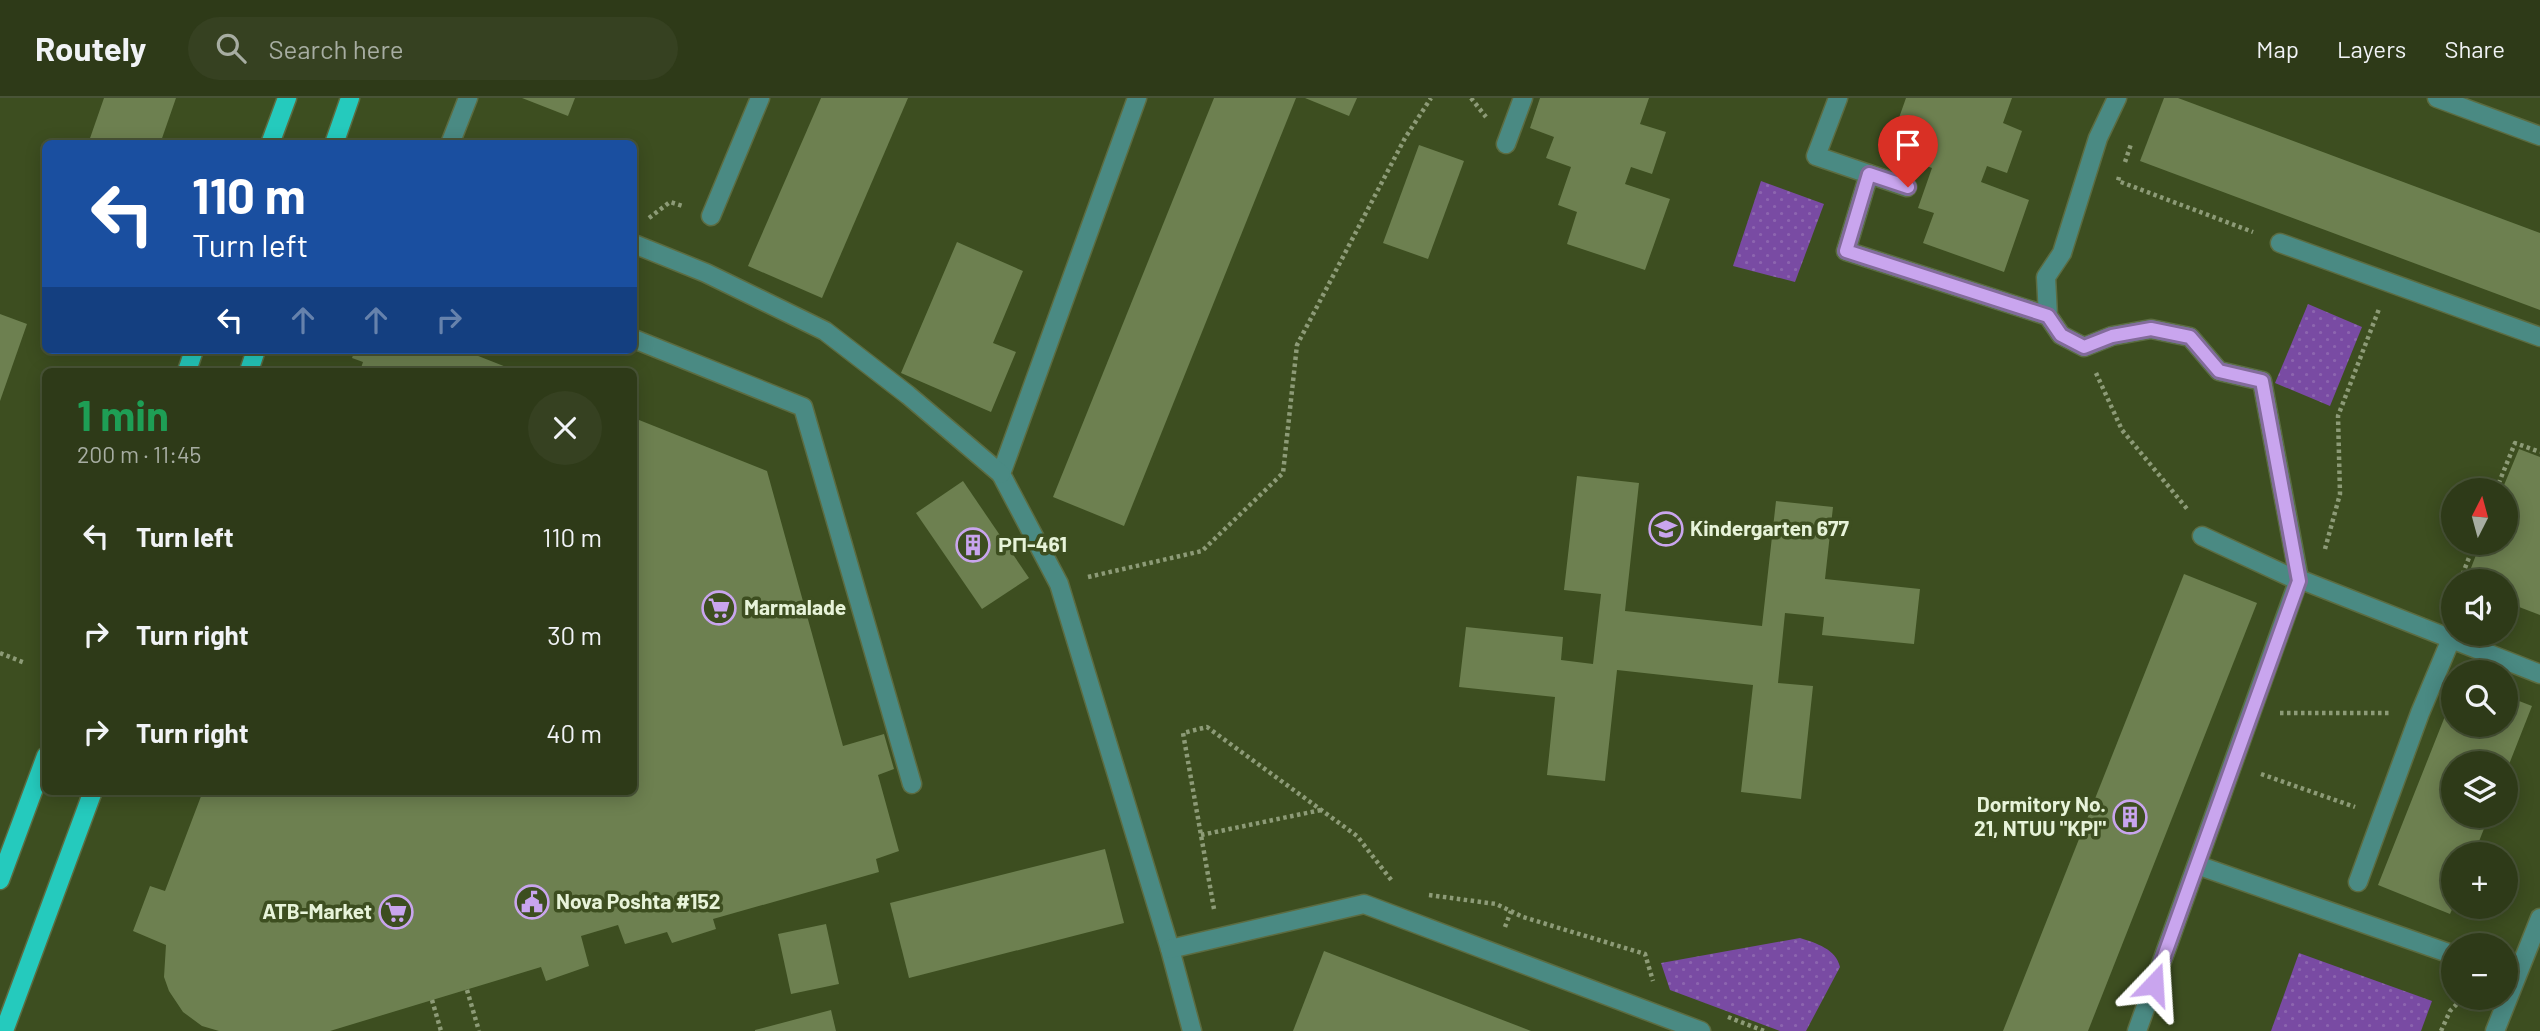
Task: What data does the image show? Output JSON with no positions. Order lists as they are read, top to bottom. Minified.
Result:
{"places":{"school or university":["Kindergarten 677"],"building":["РП-461","Dormitory No. 21, NTUU \"KPI\""],"supermarket":["Marmalade","ATB-Market"],"public building":["Nova Poshta #152"]},"north":"top","page":{"header":"Routely","search":"Search here","nav":["Map","Layers","Share"],"turn":["110 m","Turn left"],"heading":["1 min","200 m · 11:45"],"map_buttons":["+","−"],"list":[{"name":"Turn left","value":"110 m"},{"name":"Turn right","value":"30 m"},{"name":"Turn right","value":"40 m"}]}}
